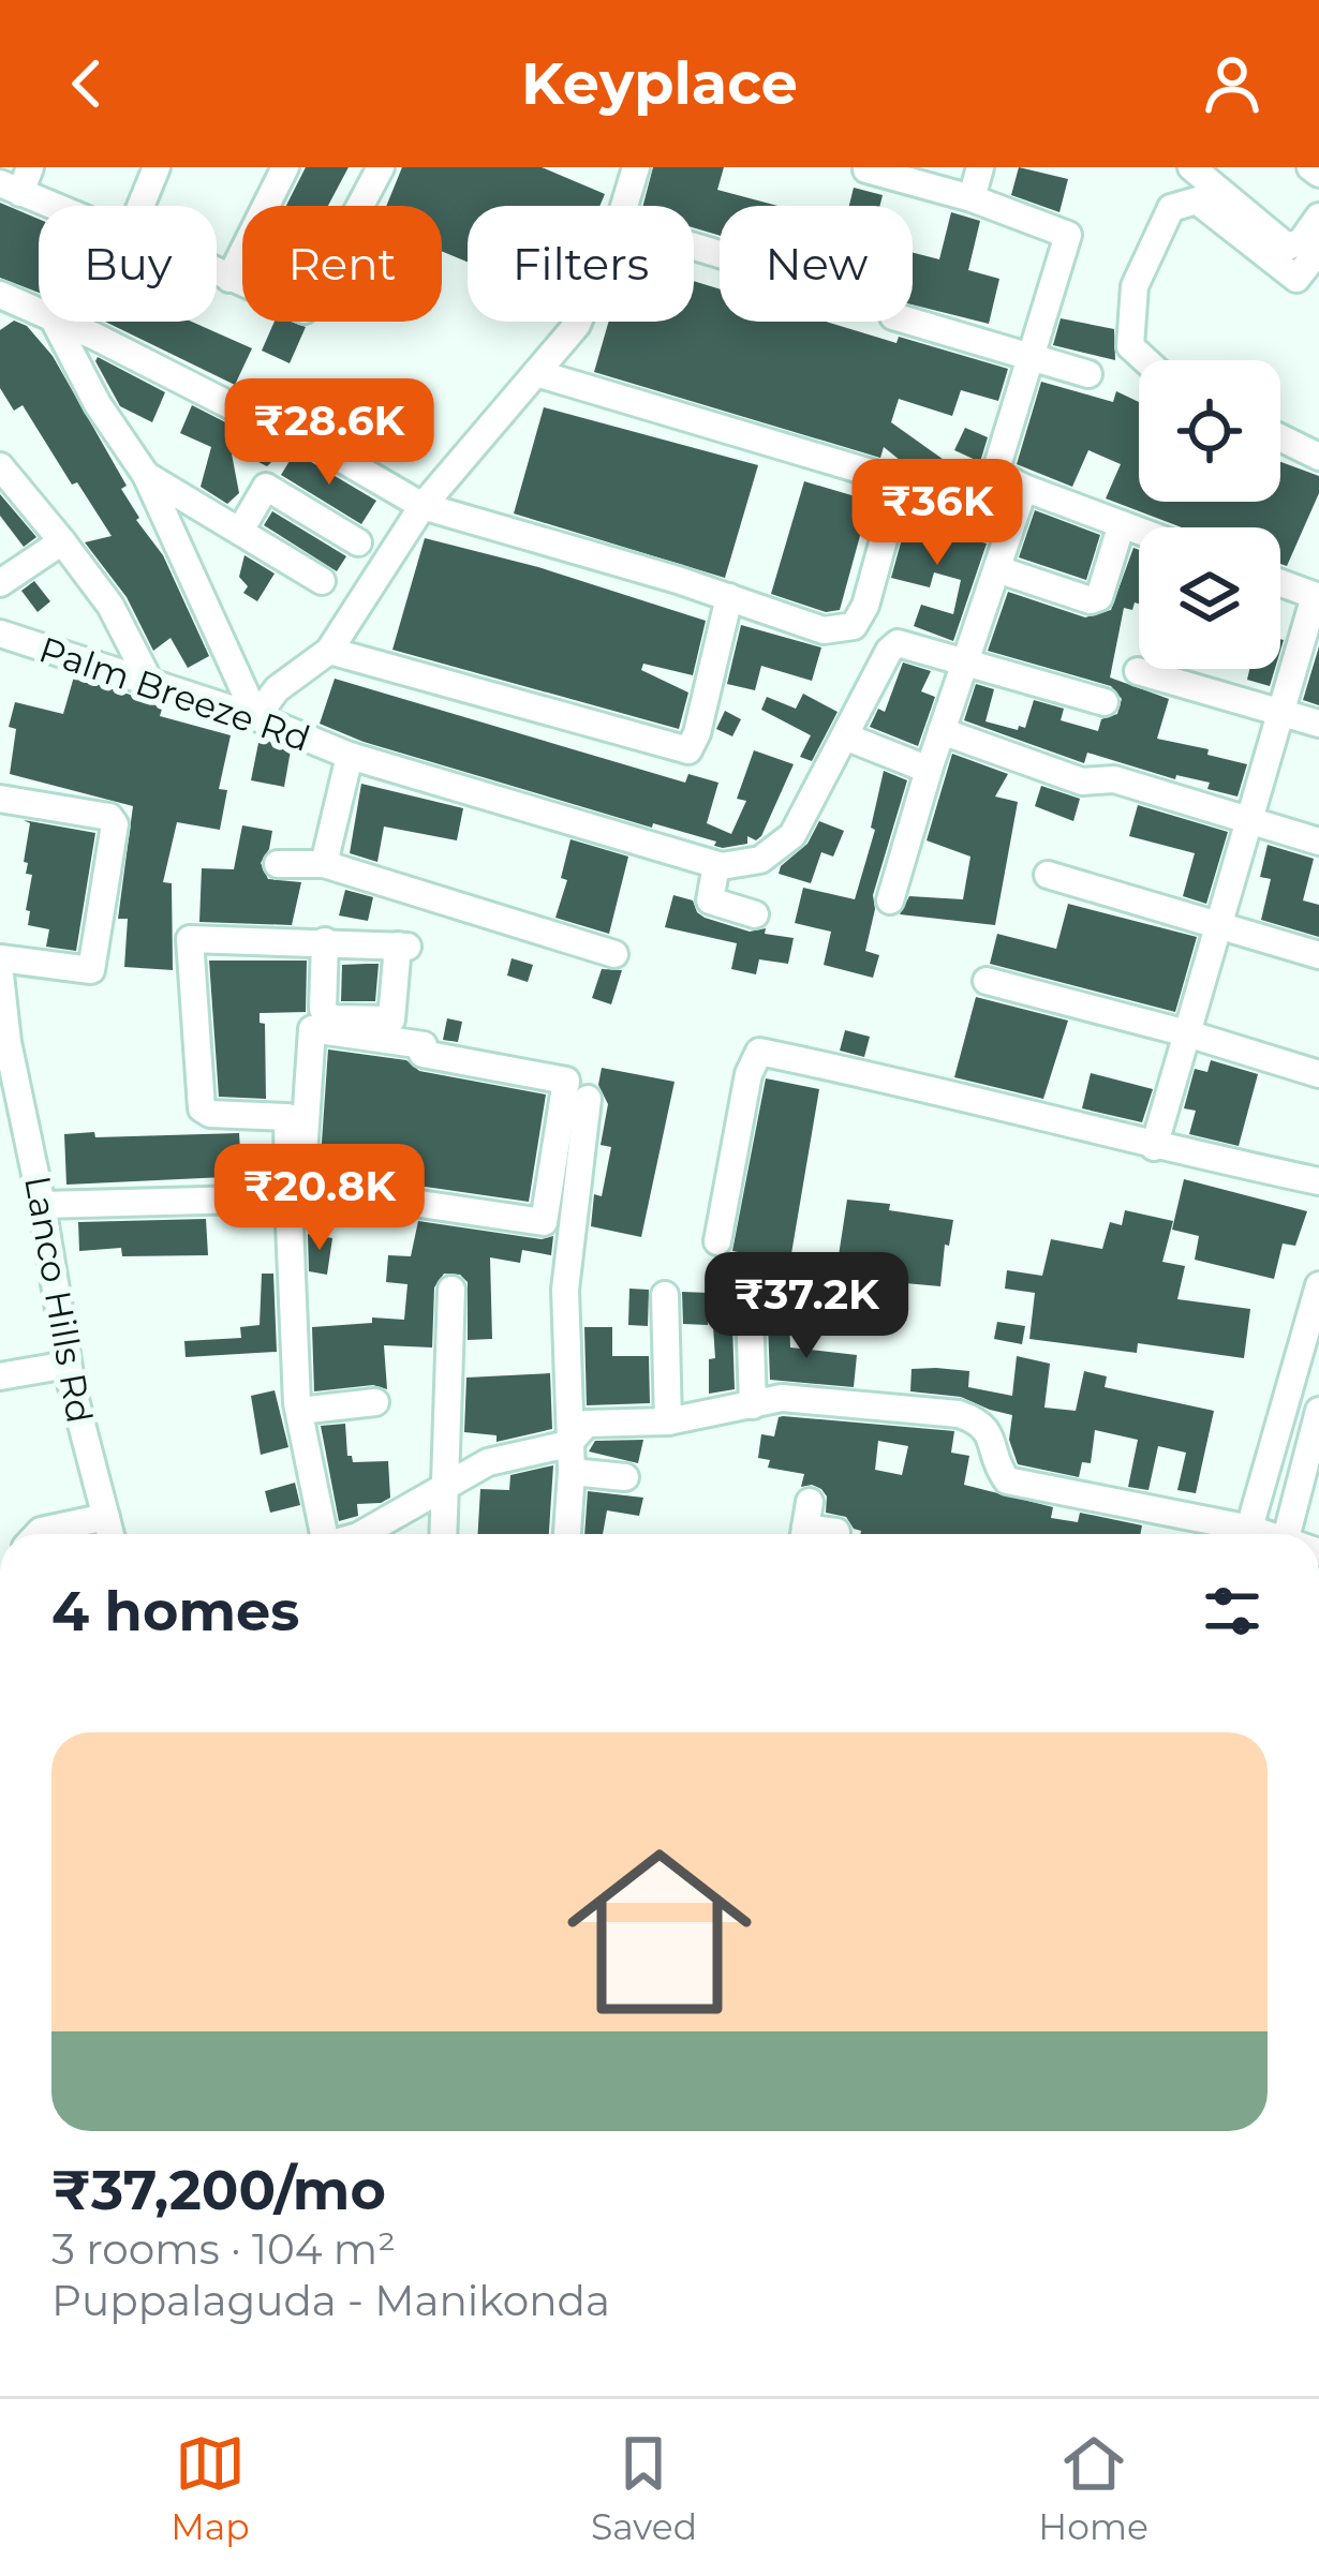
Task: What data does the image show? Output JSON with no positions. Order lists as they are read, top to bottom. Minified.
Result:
{"streets":{"street":["Palm Breeze Rd","Lanco Hills Rd"]},"page":{"header":"Keyplace","chip":["Buy","Rent","Filters","New"],"price":["₹28.6K","₹36K","₹20.8K","₹37.2K"],"heading":"4 homes","list":[{"name":"₹37,200/mo","note":"3 rooms · 104 m² · Puppalaguda - Manikonda"}],"tabs":["Map","Saved","Home"]}}
